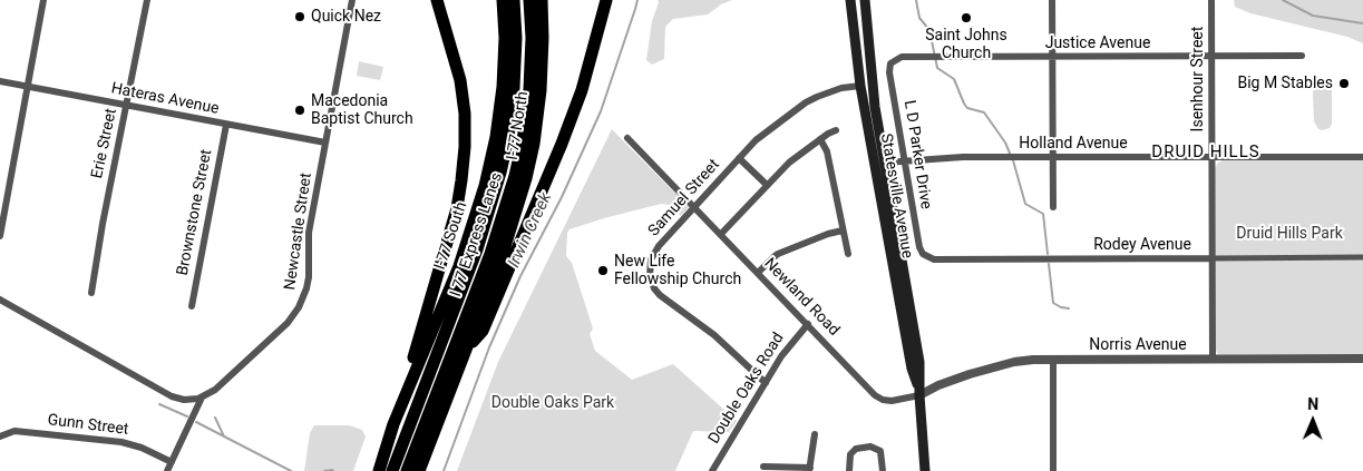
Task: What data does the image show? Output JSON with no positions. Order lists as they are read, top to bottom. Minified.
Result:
{"streets":{"highway":["I-77 North","I 77 Express Lanes","I-77 South"],"main road":["Statesville Avenue"],"street":["Justice Avenue","Isenhour Street","Hateras Avenue","Erie Street","Holland Avenue","L D Parker Drive","Samuel Street","Brownstone Street","Newcastle Street","Rodey Avenue","Newland Road","Norris Avenue","Double Oaks Road","Gunn Street"]},"crossings":[["Justice Avenue","Isenhour Street"],["Justice Avenue","L D Parker Drive"],["Isenhour Street","Holland Avenue"],["Isenhour Street","Rodey Avenue"],["Isenhour Street","Norris Avenue"],["Hateras Avenue","Erie Street"],["Hateras Avenue","Brownstone Street"],["Hateras Avenue","Newcastle Street"],["Holland Avenue","L D Parker Drive"],["Holland Avenue","Statesville Avenue"],["L D Parker Drive","Rodey Avenue"],["Statesville Avenue","Samuel Street"],["Statesville Avenue","Newland Road"],["Statesville Avenue","Norris Avenue"],["Samuel Street","Newland Road"],["Samuel Street","Double Oaks Road"],["Newland Road","Norris Avenue"],["Newland Road","Double Oaks Road"]],"districts":["DRUID HILLS"],"water":["Irwin Creek"],"parks":["Druid Hills Park","Double Oaks Park"],"places":["Quick Nez","Saint Johns Church","Big M Stables","Macedonia Baptist Church","New Life Fellowship Church"],"north":"top"}
